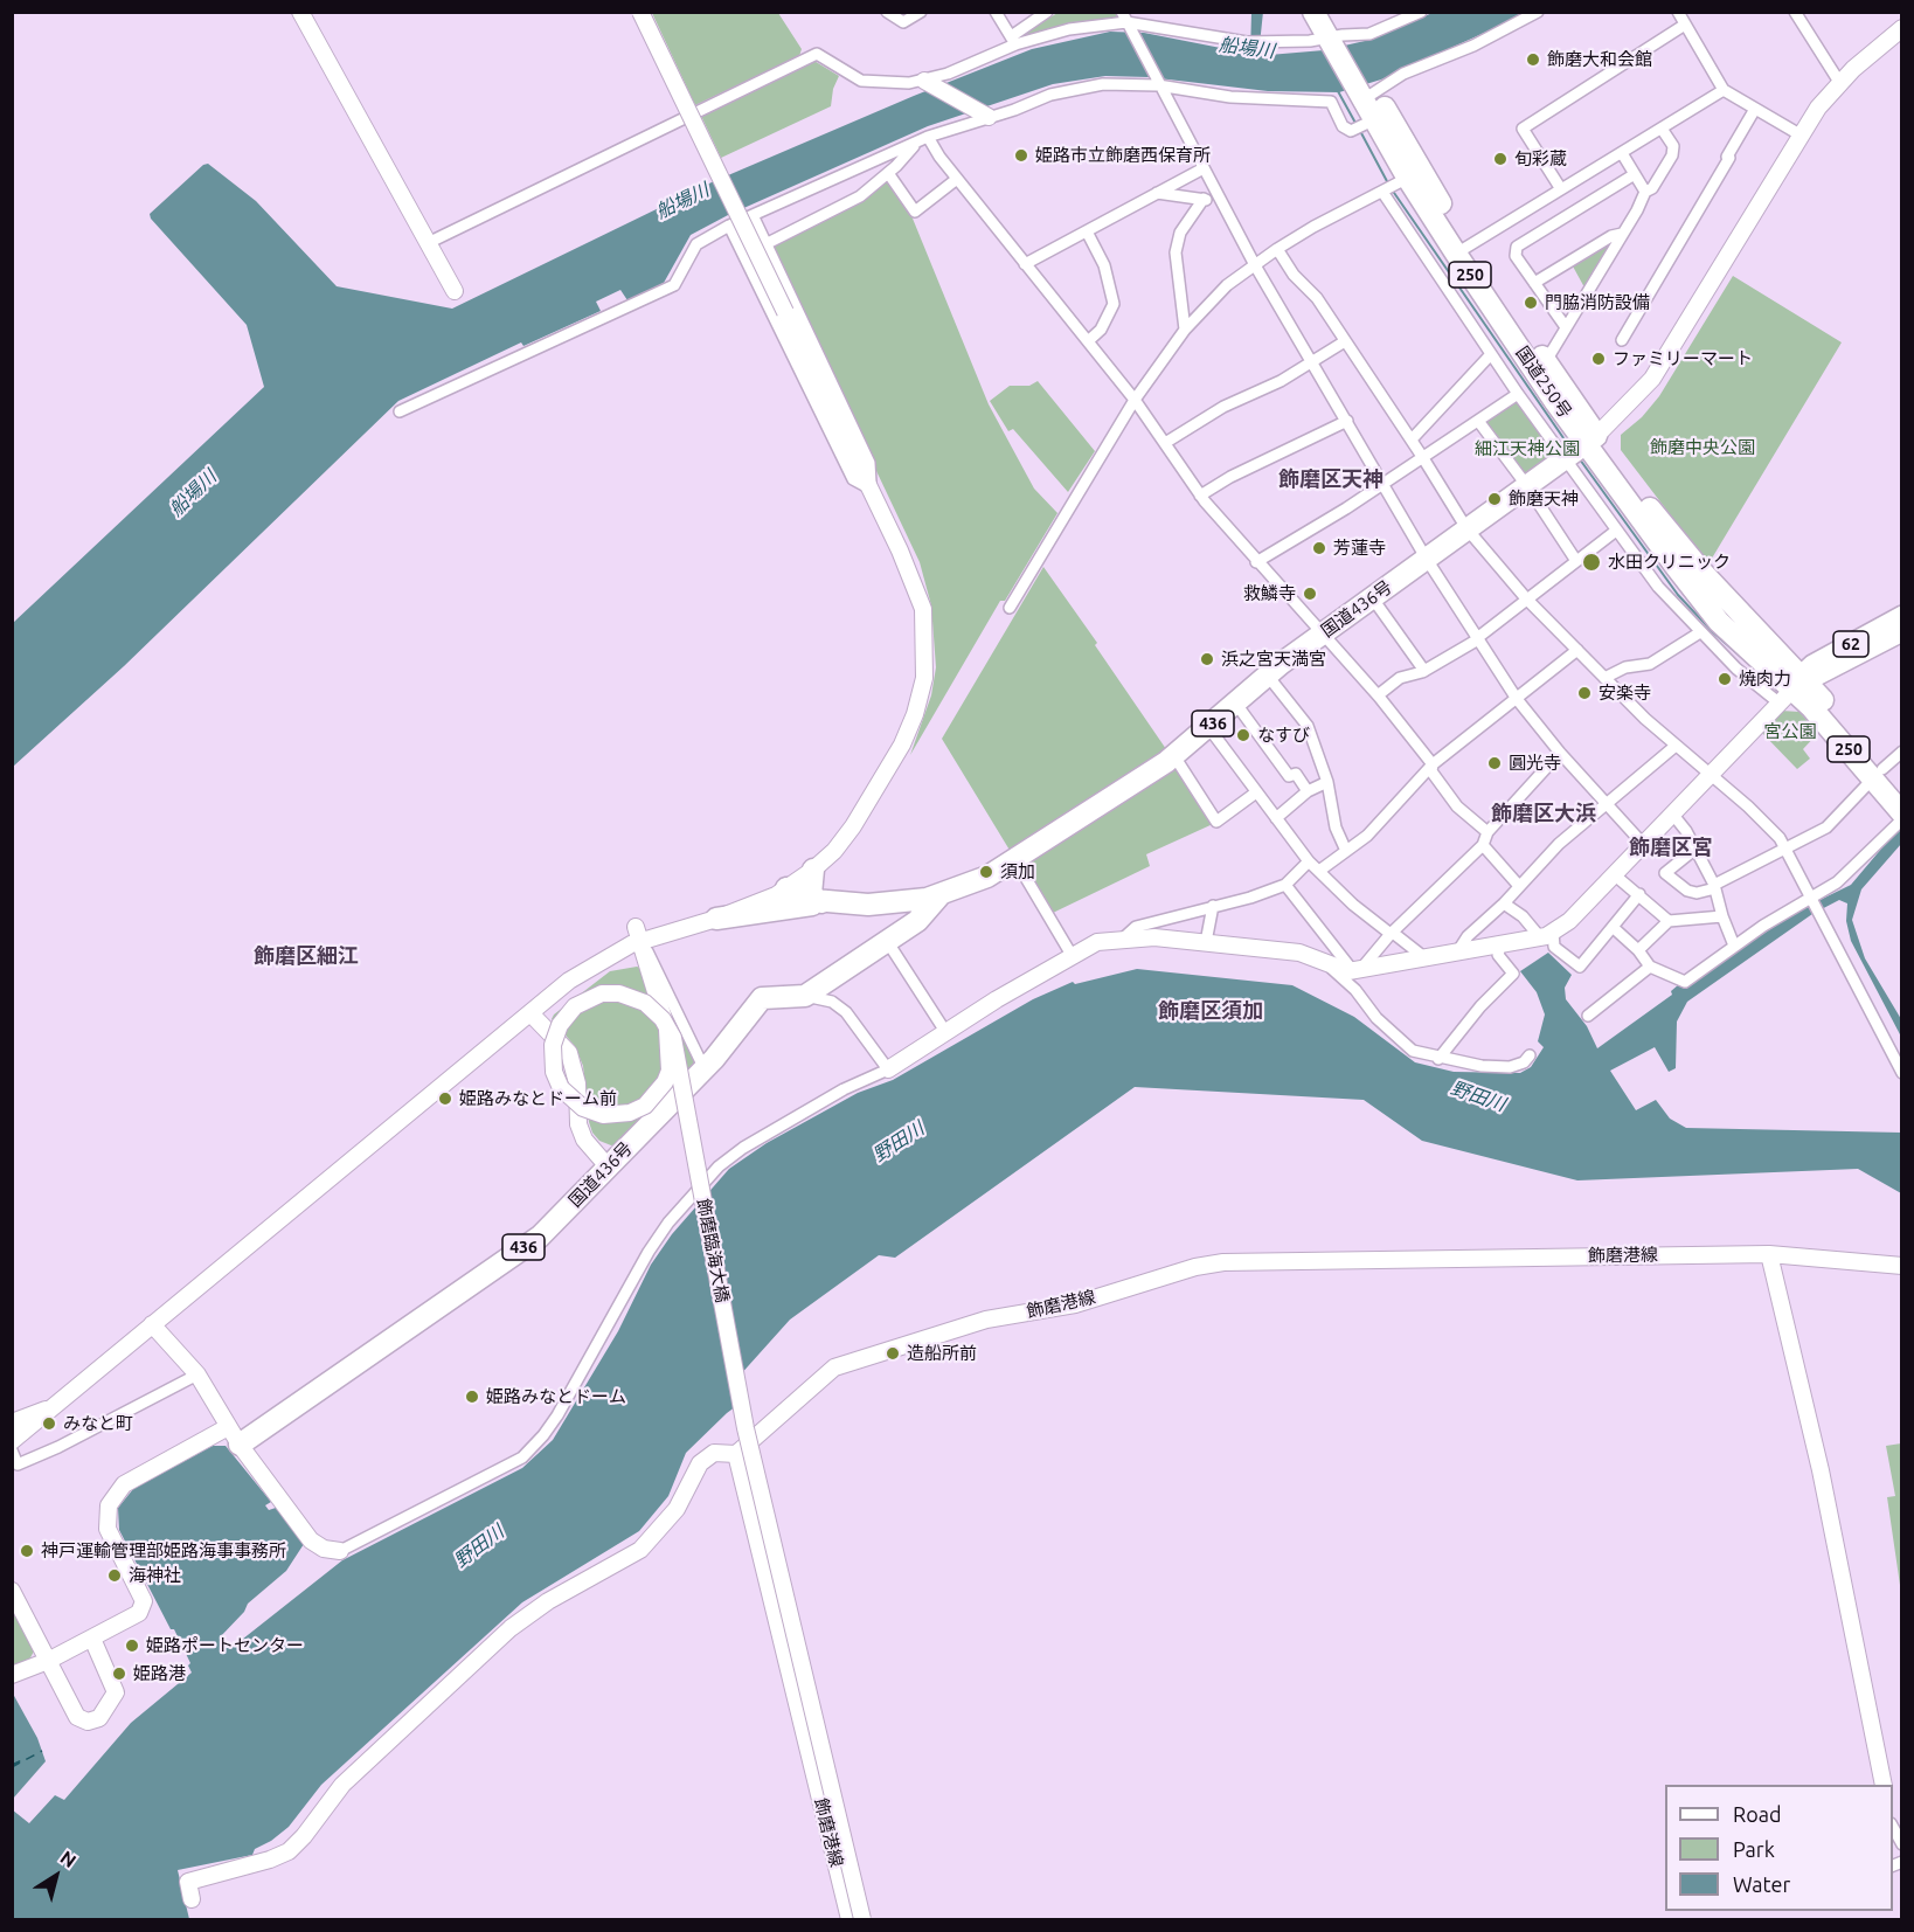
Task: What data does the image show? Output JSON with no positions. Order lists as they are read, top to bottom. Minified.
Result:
{"streets":{"highway":["250","国道250号","国道436号","436"],"main road":["62"],"street":["飾磨臨海大橋","飾磨港線"]},"crossings":[["国道250号","国道436号"],["国道250号","62"]],"districts":["飾磨区天神","飾磨区大浜","飾磨区宮","飾磨区細江","飾磨区須加"],"water":["船場川","野田川"],"parks":["飾磨中央公園","細江天神公園","宮公園"],"places":["飾磨大和会館","姫路市立飾磨西保育所","旬彩蔵","門脇消防設備","ファミリーマート","飾磨天神","芳蓮寺","水田クリニック","救鱗寺","浜之宮天満宮","焼肉力","安楽寺","なすび","圓光寺","須加","姫路みなとドーム前","造船所前","姫路みなとドーム","みなと町","神戸運輸管理部姫路海事事務所","海神社","姫路ポートセンター","姫路港"],"legend":["Road","Park","Water"],"north":"top right"}
